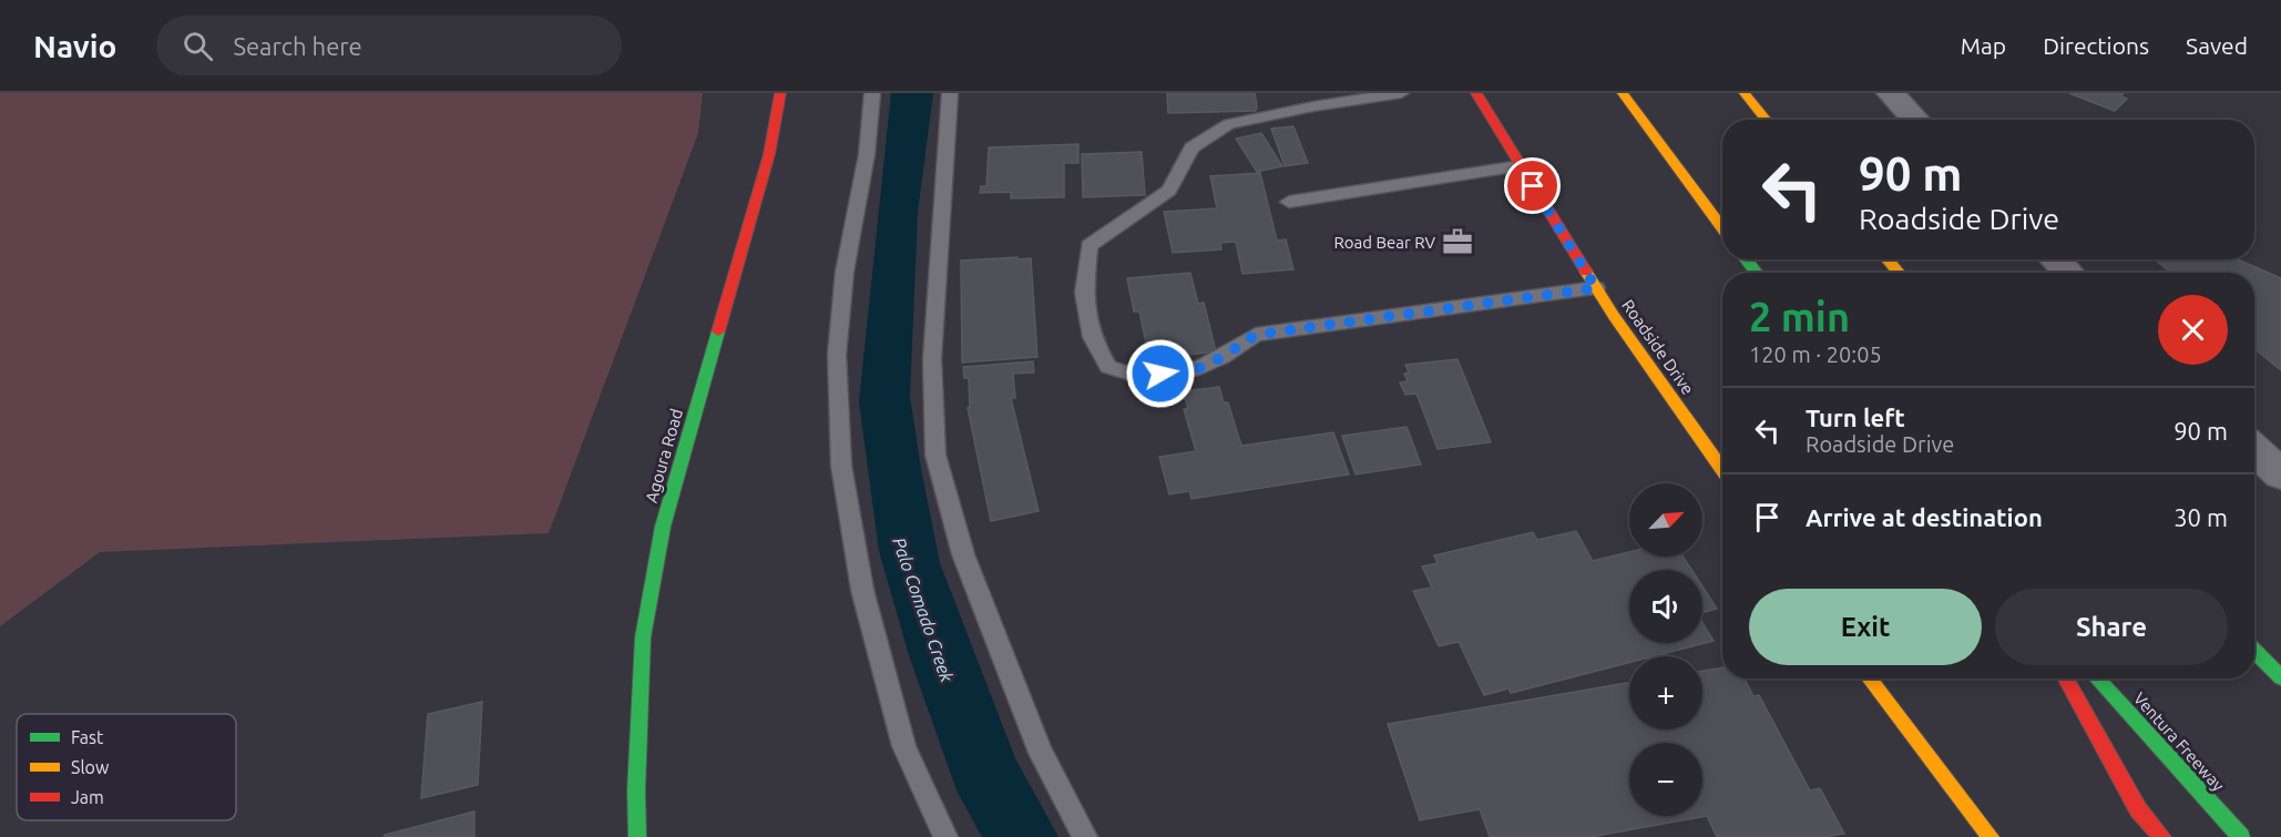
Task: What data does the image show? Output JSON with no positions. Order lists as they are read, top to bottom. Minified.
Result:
{"streets":{"main road":["Roadside Drive","Agoura Road","Ventura Freeway"]},"water":["Palo Comado Creek"],"places":{"office":["Road Bear RV"]},"legend":["Fast","Slow","Jam"],"north":"top right","page":{"header":"Navio","search":"Search here","nav":["Map","Directions","Saved"],"turn":["90 m","Roadside Drive"],"heading":["2 min","120 m · 20:05"],"list":[{"name":"Turn left","note":"Roadside Drive","value":"90 m"},{"name":"Arrive at destination","value":"30 m"}],"map_buttons":["+","−"],"buttons":["Exit","Share"]}}
